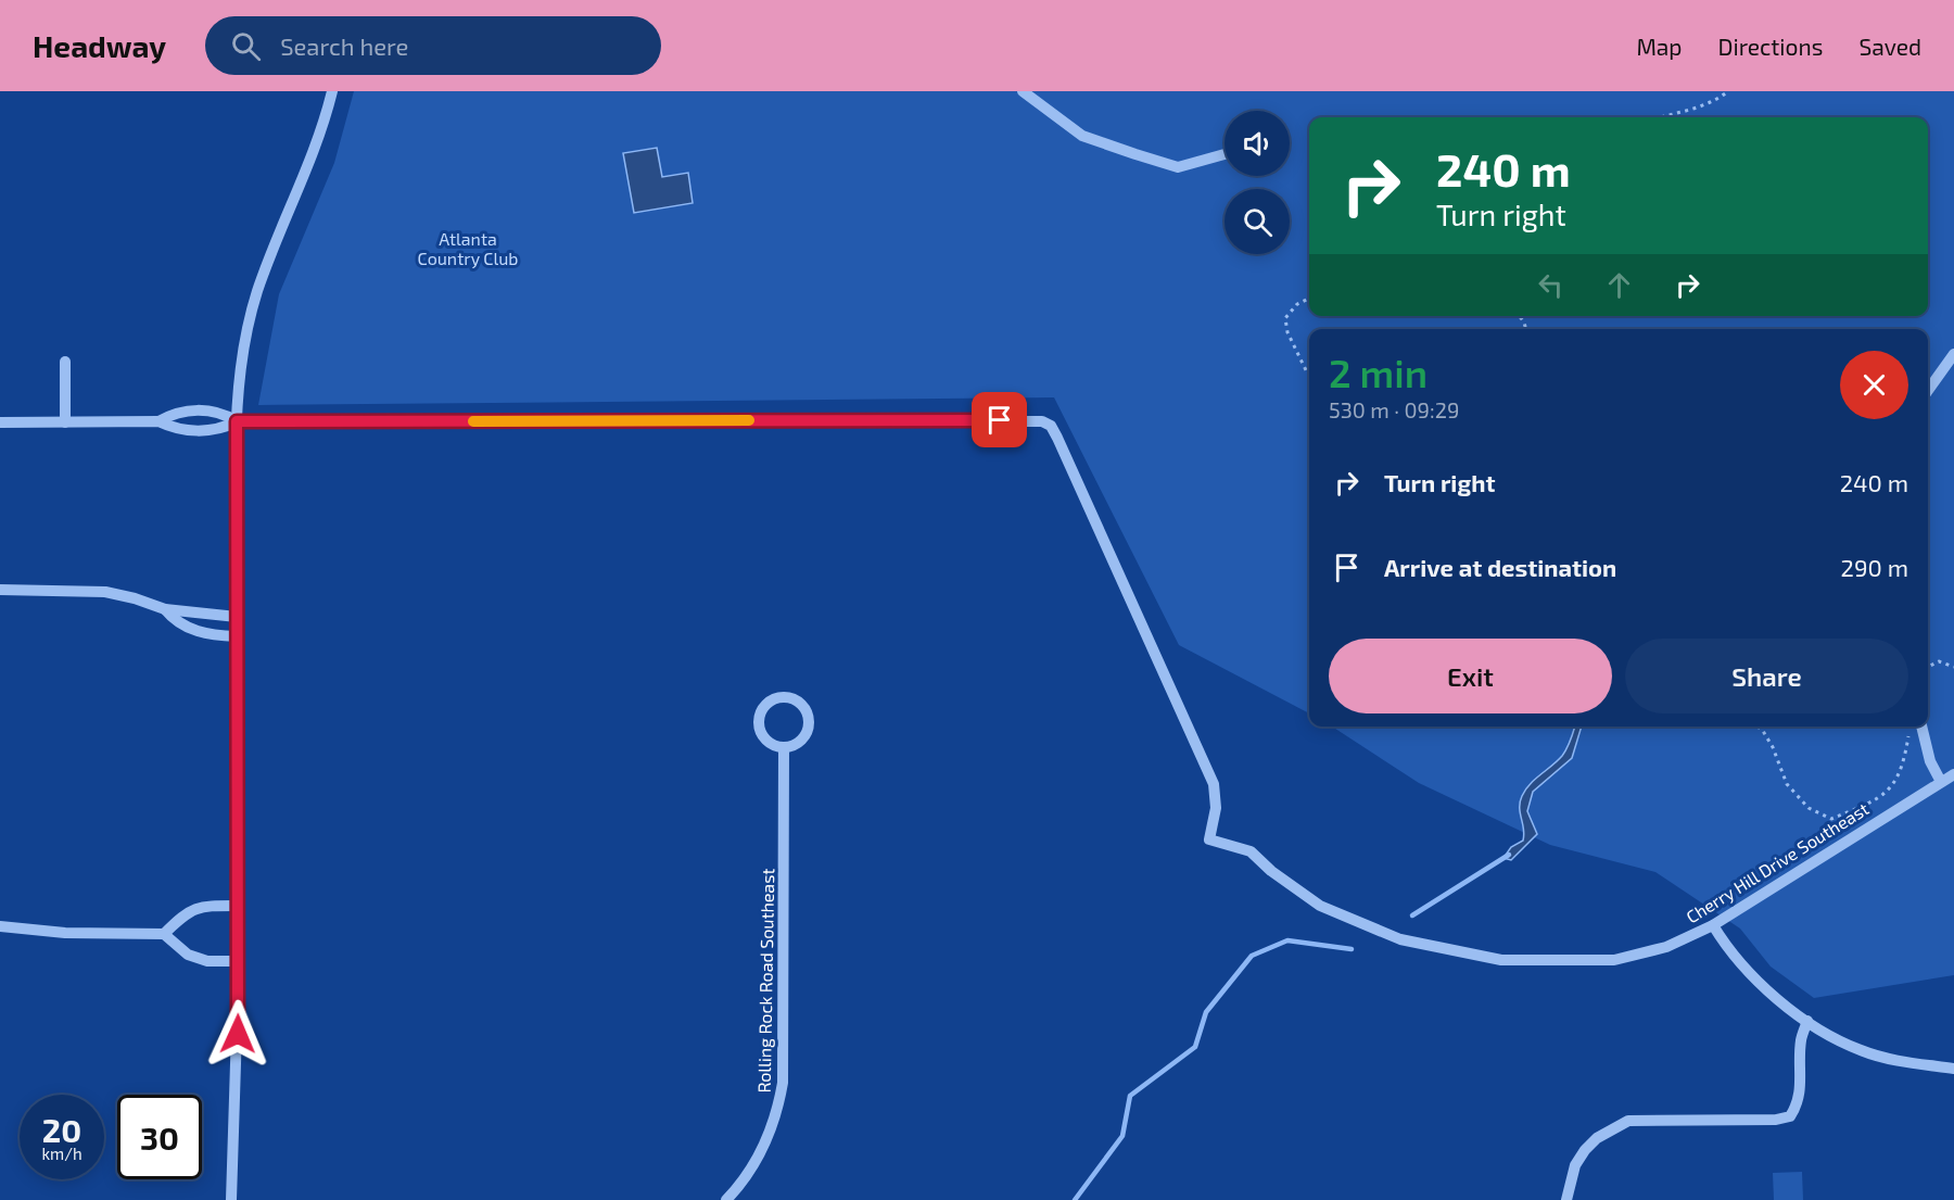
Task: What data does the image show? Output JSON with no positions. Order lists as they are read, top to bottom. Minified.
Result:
{"streets":{"street":["Cherry Hill Drive Southeast","Rolling Rock Road Southeast"]},"parks":["Atlanta Country Club"],"page":{"header":"Headway","search":"Search here","nav":["Map","Directions","Saved"],"turn":["240 m","Turn right"],"heading":["2 min","530 m · 09:29"],"list":[{"name":"Turn right","value":"240 m"},{"name":"Arrive at destination","value":"290 m"}],"buttons":["Exit","Share"],"speed":"20 km/h","limit":"30"}}
